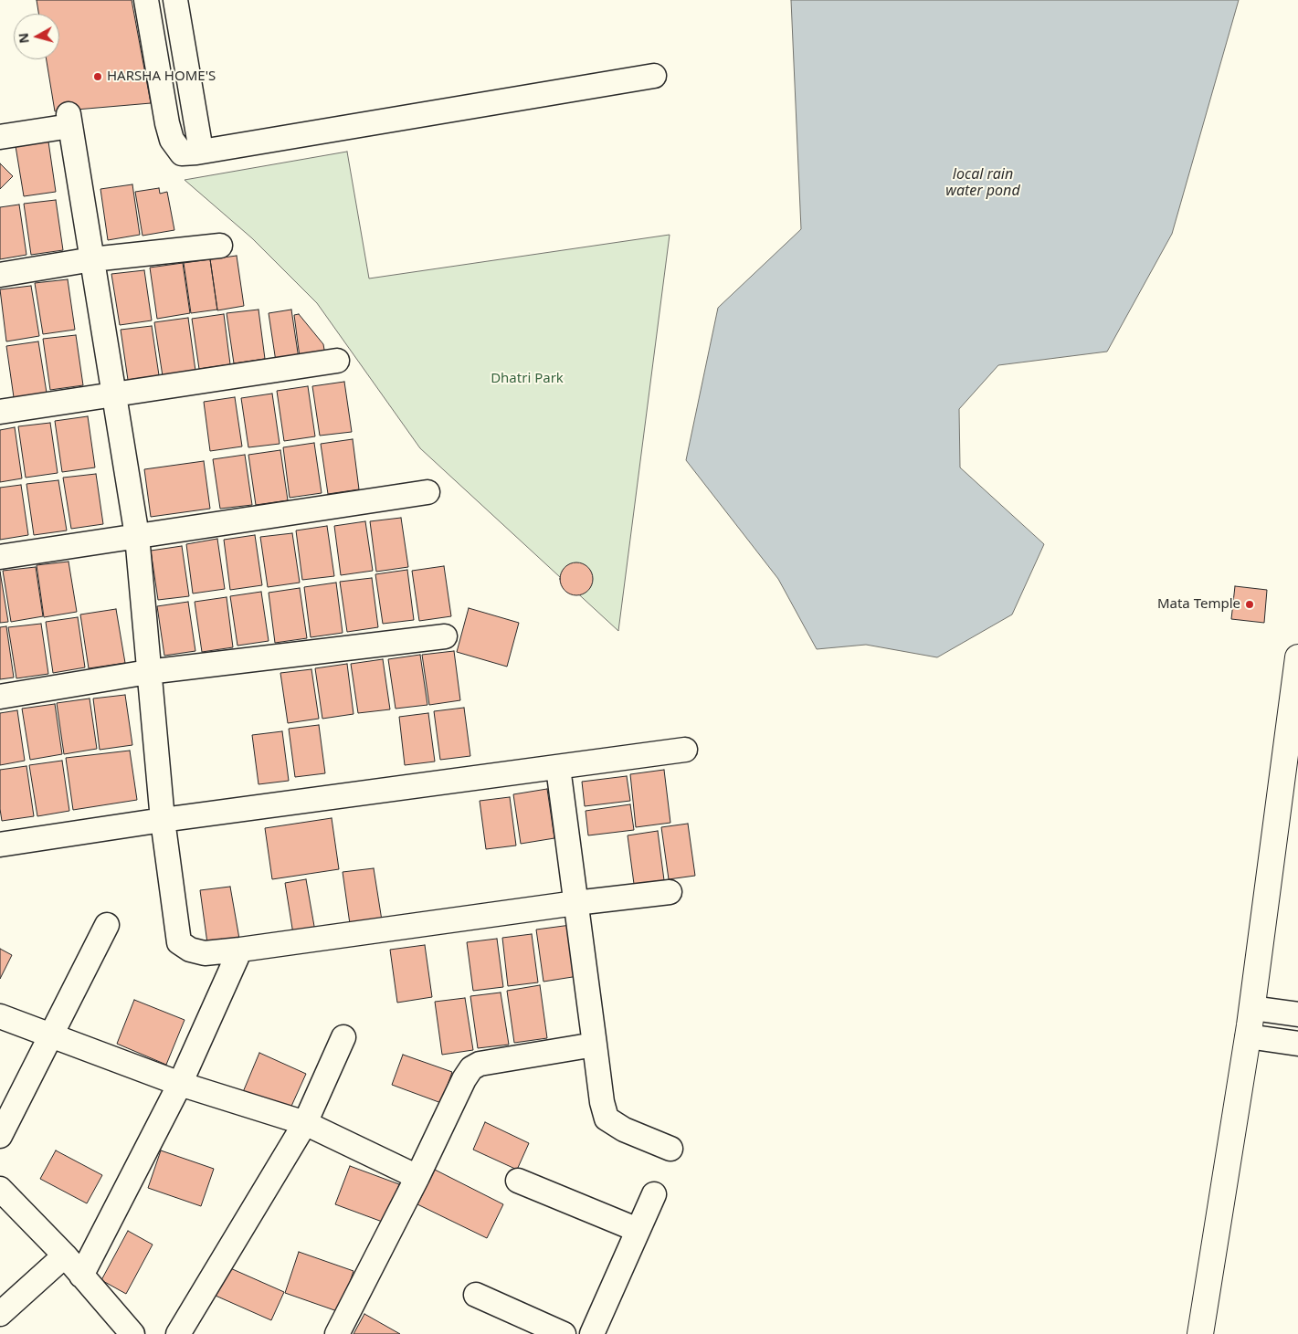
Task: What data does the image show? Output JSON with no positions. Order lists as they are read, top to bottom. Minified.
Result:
{"water":["local rain water pond"],"parks":["Dhatri Park"],"places":["HARSHA HOME'S","Mata Temple"],"north":"left"}
